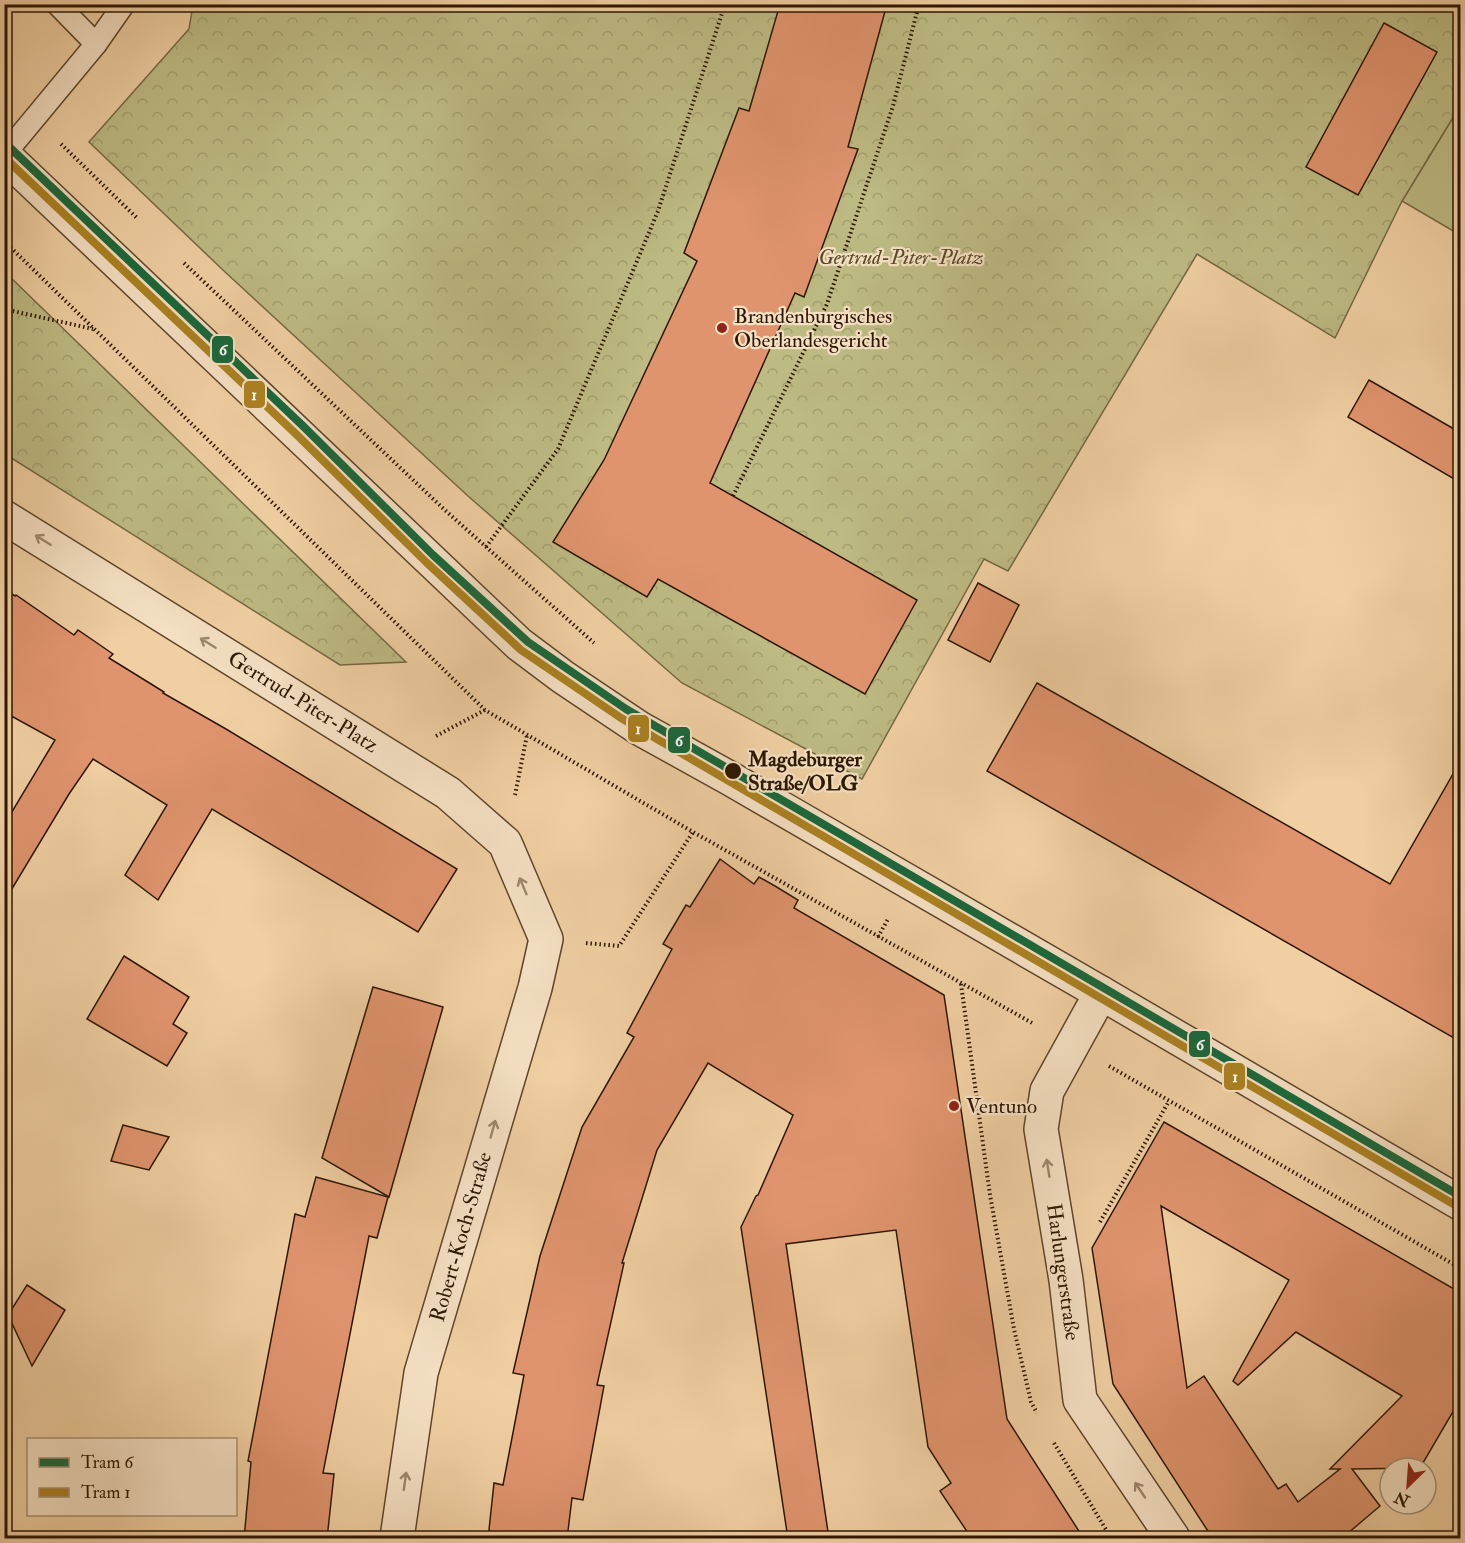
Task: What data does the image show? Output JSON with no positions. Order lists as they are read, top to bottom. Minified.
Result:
{"streets":{"street":["Gertrud-Piter-Platz","Robert-Koch-Straße","Harlungerstraße"]},"crossings":[["Gertrud-Piter-Platz","Robert-Koch-Straße"]],"one_way":["Robert-Koch-Straße","Harlungerstraße"],"parks":["Gertrud-Piter-Platz"],"places":["Brandenburgisches Oberlandesgericht","Magdeburger Straße/OLG","Ventuno"],"lines":["tram line 6","tram line 1"],"legend":["Tram 6","Tram 1"],"north":"bottom left"}
